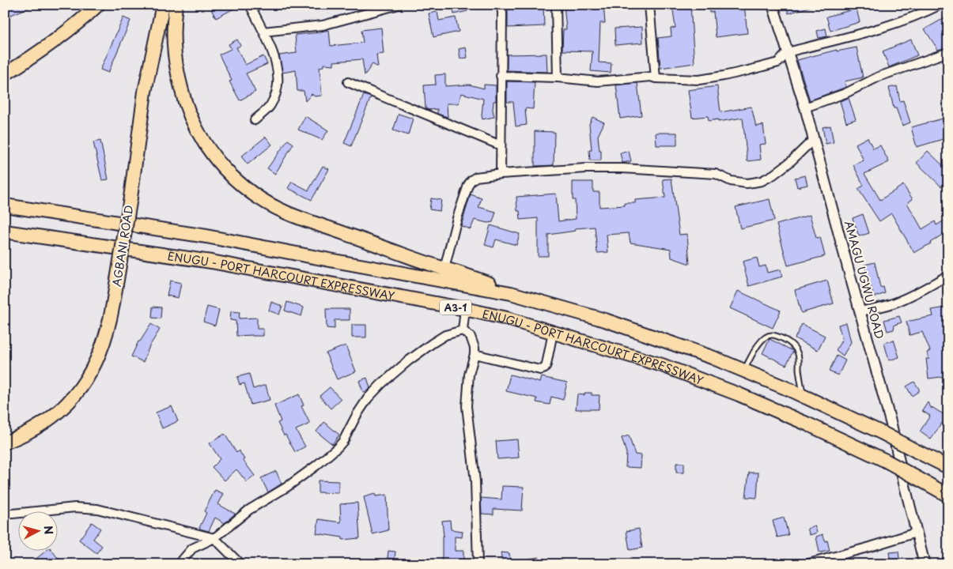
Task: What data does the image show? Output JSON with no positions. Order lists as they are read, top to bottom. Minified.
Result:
{"streets":{"main road":["AGBANI ROAD","ENUGU - PORT HARCOURT EXPRESSWAY","A3-1"],"street":["AMAGU UGWU ROAD"]},"north":"right"}
